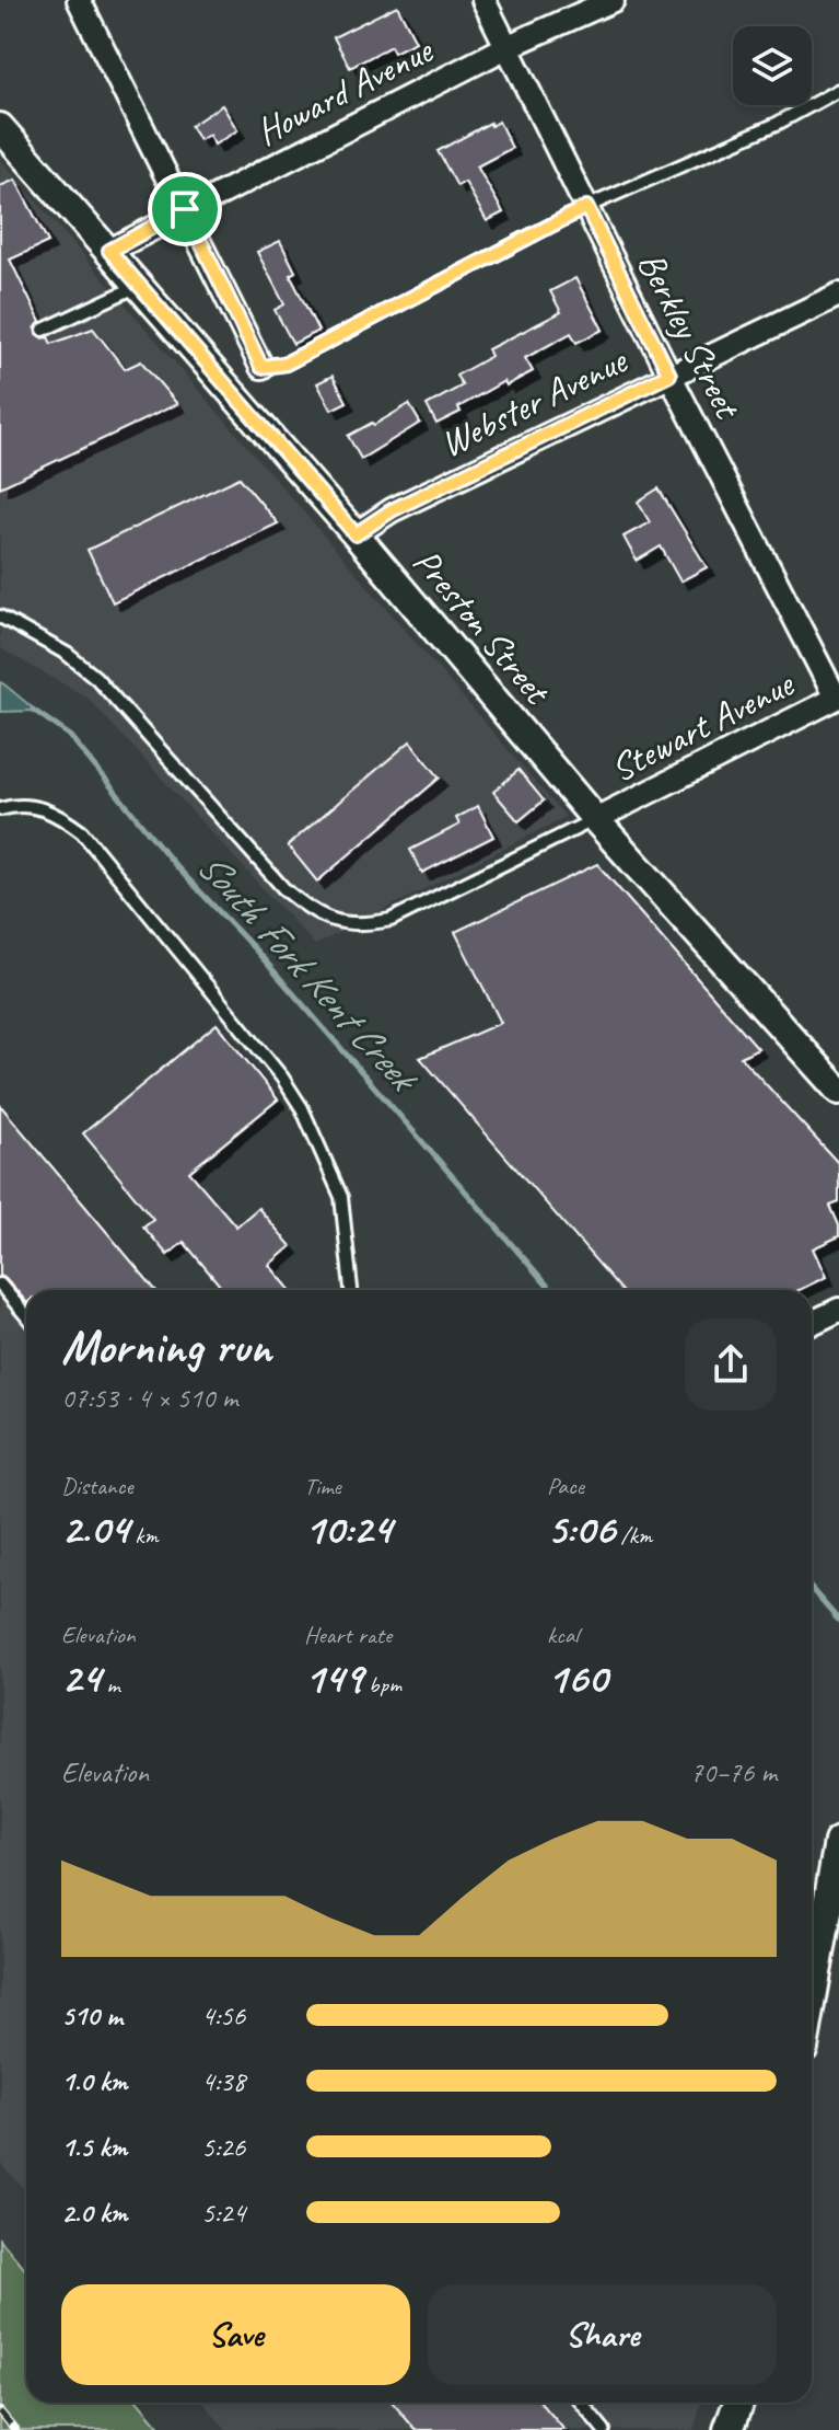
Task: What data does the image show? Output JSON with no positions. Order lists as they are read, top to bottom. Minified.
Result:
{"streets":{"street":["Howard Avenue","Berkley Street","Webster Avenue","Preston Street","Stewart Avenue"]},"crossings":[["Howard Avenue","Berkley Street"],["Howard Avenue","Preston Street"],["Berkley Street","Webster Avenue"],["Berkley Street","Stewart Avenue"],["Webster Avenue","Preston Street"],["Preston Street","Stewart Avenue"]],"water":["South Fork Kent Creek"],"page":{"heading":["Morning run","07:53 · 4 × 510 m"],"stats":[["Distance","2.04 km"],["Time","10:24"],["Pace","5:06 /km"],["Elevation","24 m"],["Heart rate","149 bpm"],["kcal","160"]],"chart":["Elevation","70–76 m"],"list":[{"name":"510 m","note":"4:56"},{"name":"1.0 km","note":"4:38"},{"name":"1.5 km","note":"5:26"},{"name":"2.0 km","note":"5:24"}],"buttons":["Save","Share"]}}
